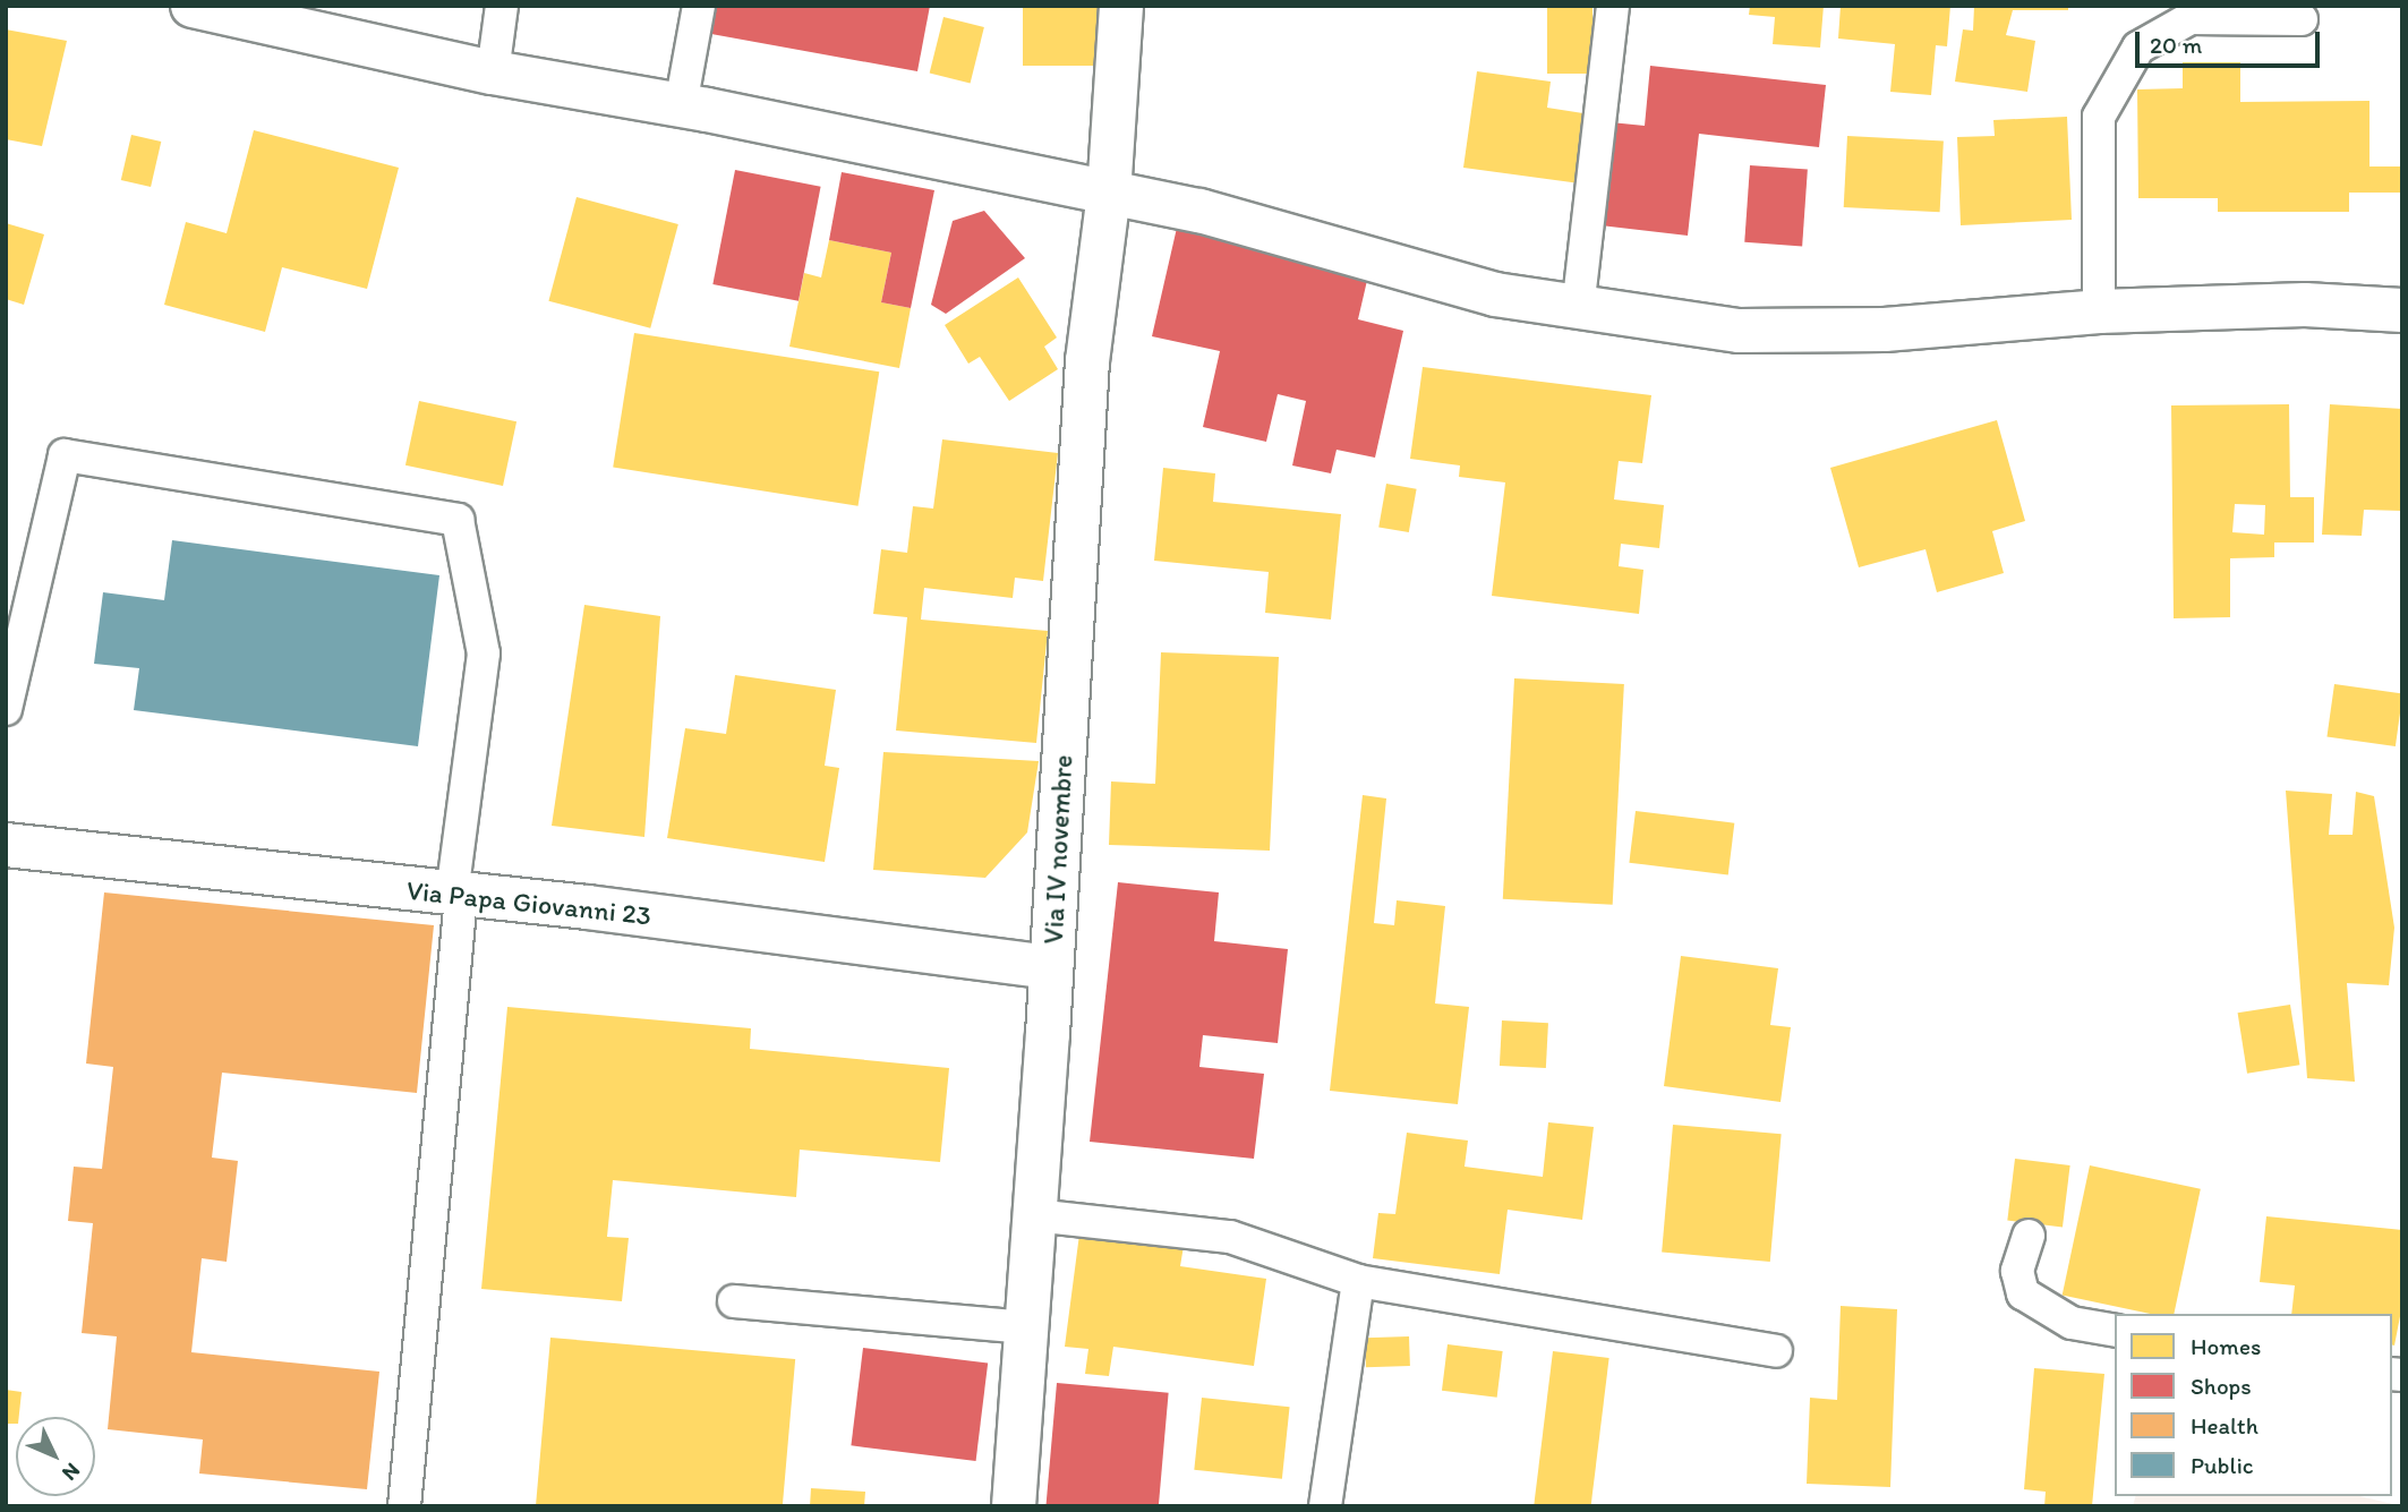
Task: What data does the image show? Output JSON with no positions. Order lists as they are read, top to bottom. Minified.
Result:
{"streets":{"street":["Via IV novembre","Via Papa Giovanni 23"]},"crossings":[["Via IV novembre","Via Papa Giovanni 23"]],"legend":["Homes","Shops","Health","Public"],"scale_bar":"20 m","north":"bottom right"}
